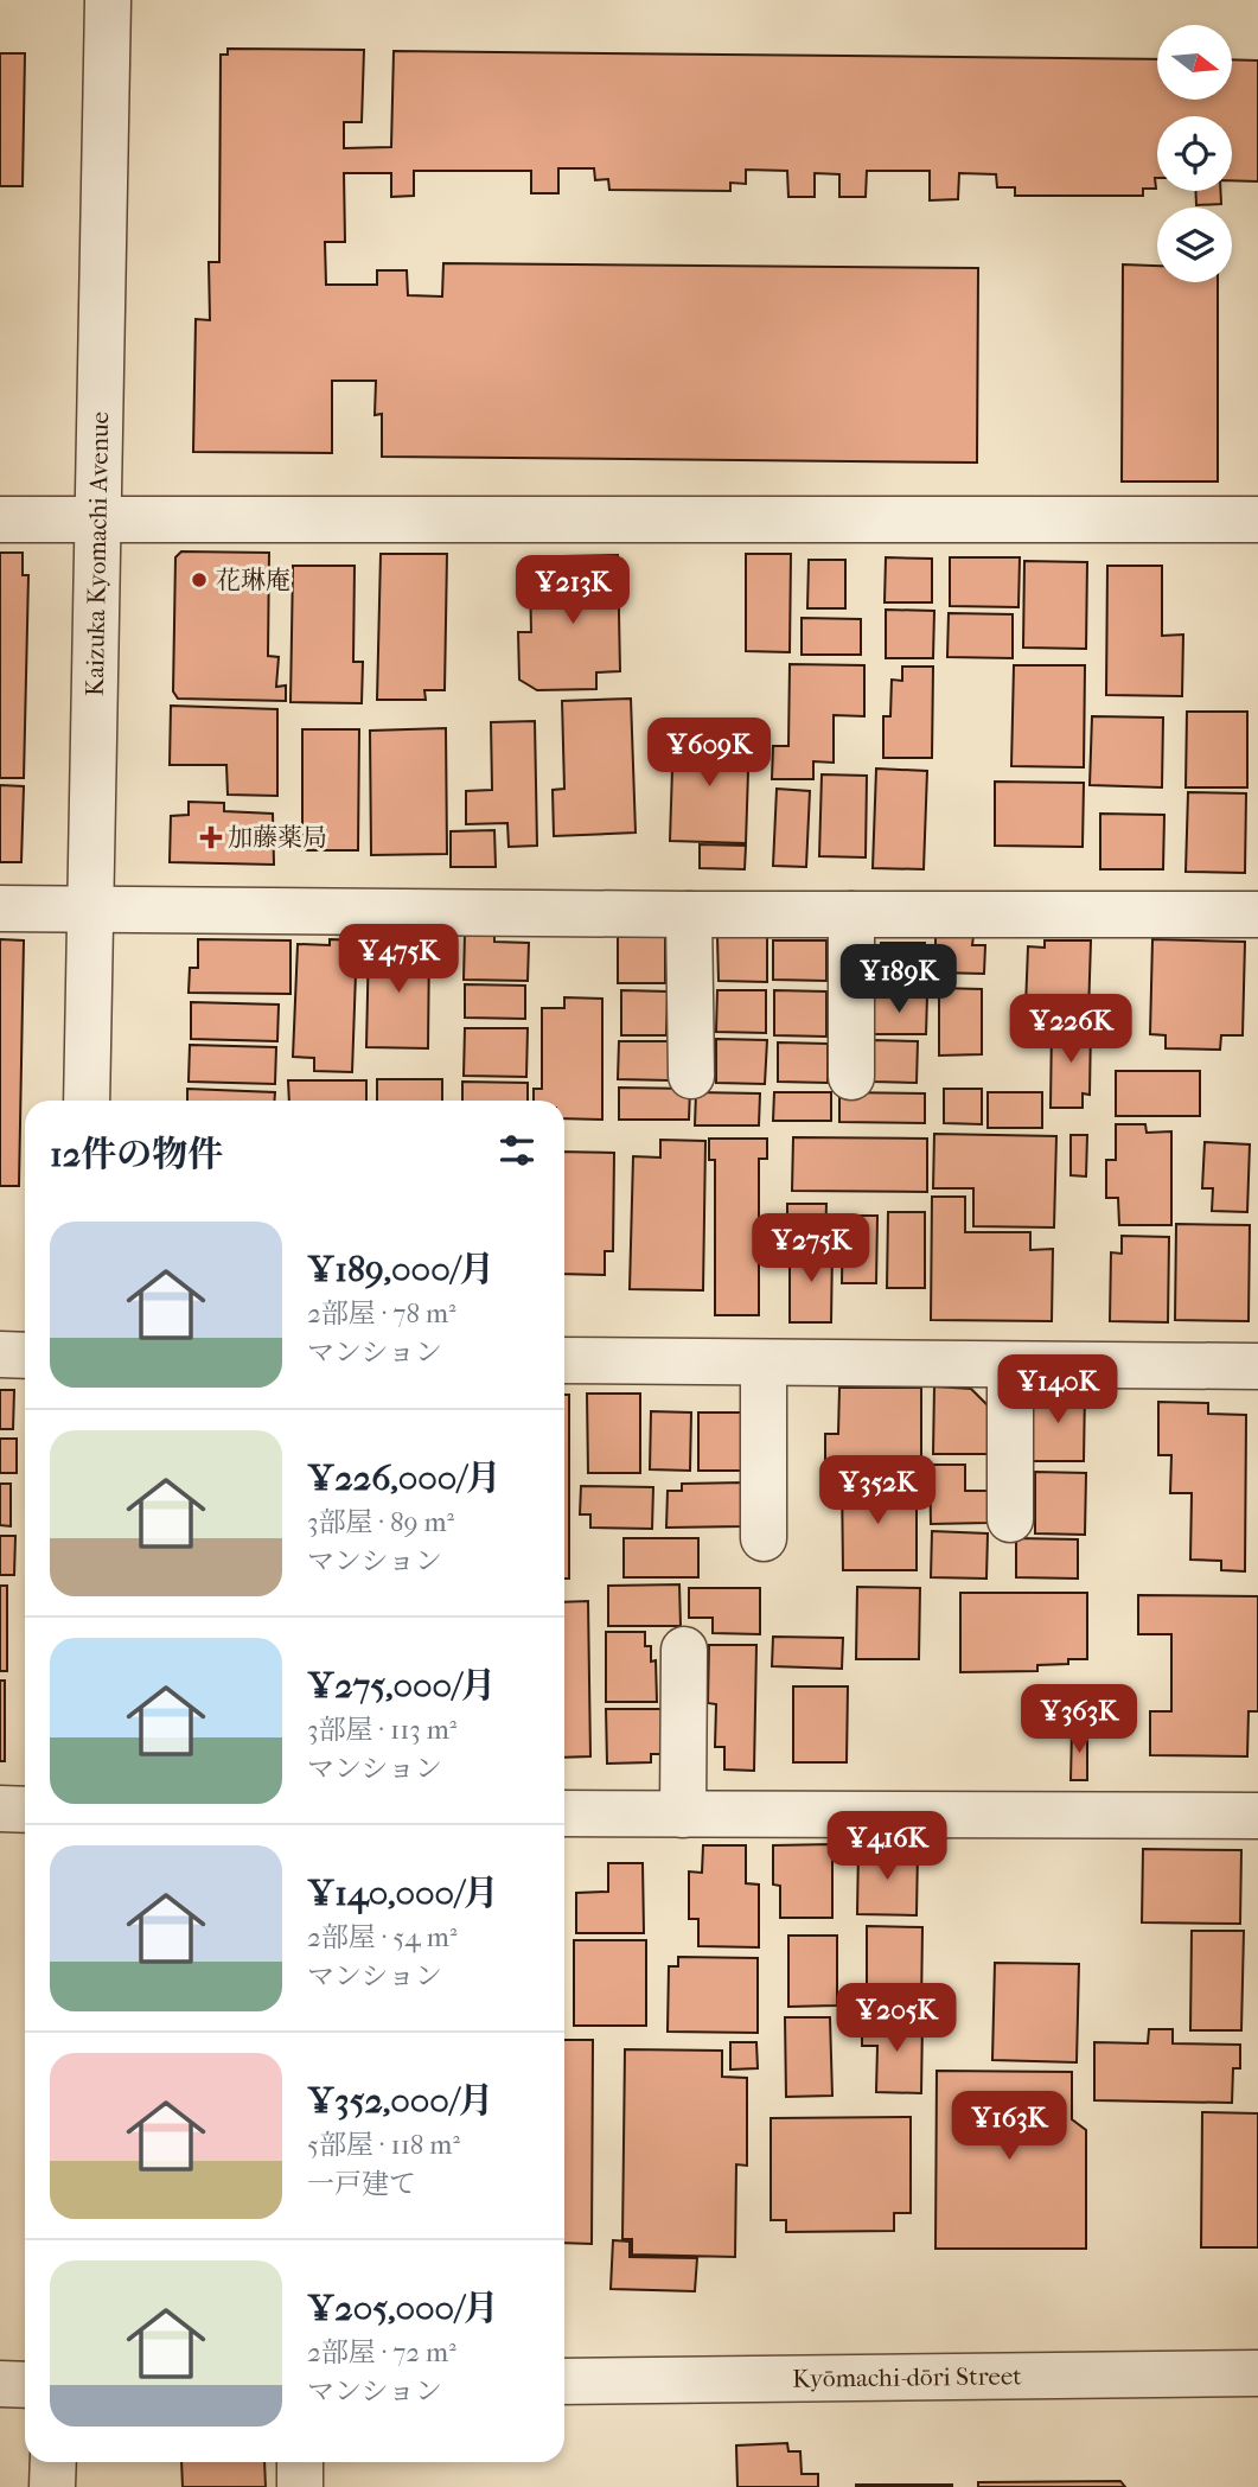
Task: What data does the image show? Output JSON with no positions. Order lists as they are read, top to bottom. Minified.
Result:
{"streets":{"street":["Kaizuka Kyomachi Avenue","Kyōmachi-dōri Street"]},"places":{"other":["花琳庵"],"health":["加藤薬局"]},"north":"right","page":{"price":["¥213K","¥609K","¥475K","¥189K","¥226K","¥275K","¥140K","¥352K","¥363K","¥416K","¥205K","¥163K"],"heading":"12件の物件","list":[{"name":"¥189,000/月","note":"2部屋 · 78 m² · マンション"},{"name":"¥226,000/月","note":"3部屋 · 89 m² · マンション"},{"name":"¥275,000/月","note":"3部屋 · 113 m² · マンション"},{"name":"¥140,000/月","note":"2部屋 · 54 m² · マンション"},{"name":"¥352,000/月","note":"5部屋 · 118 m² · 一戸建て"},{"name":"¥205,000/月","note":"2部屋 · 72 m² · マンション"}]}}
